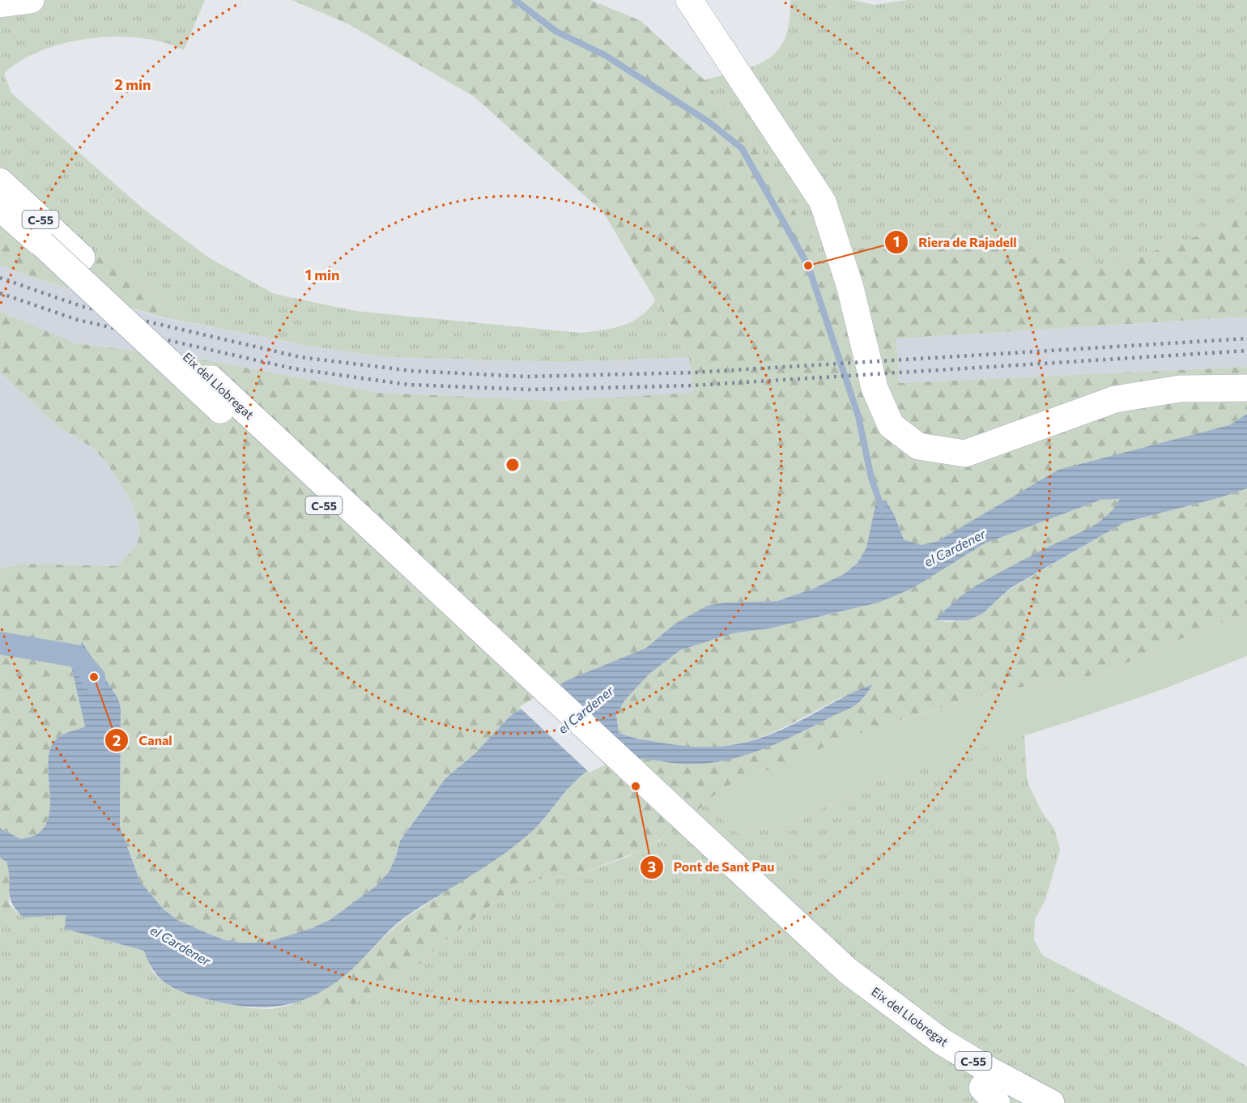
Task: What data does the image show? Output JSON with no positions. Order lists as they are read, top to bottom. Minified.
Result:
{"streets":{"main road":["C-55","Eix del Llobregat"]},"crossings":[["C-55","Eix del Llobregat"]],"water":["el Cardener"],"places":["Riera de Rajadell","Canal","Pont de Sant Pau"],"rings":["2 min","1 min"]}
